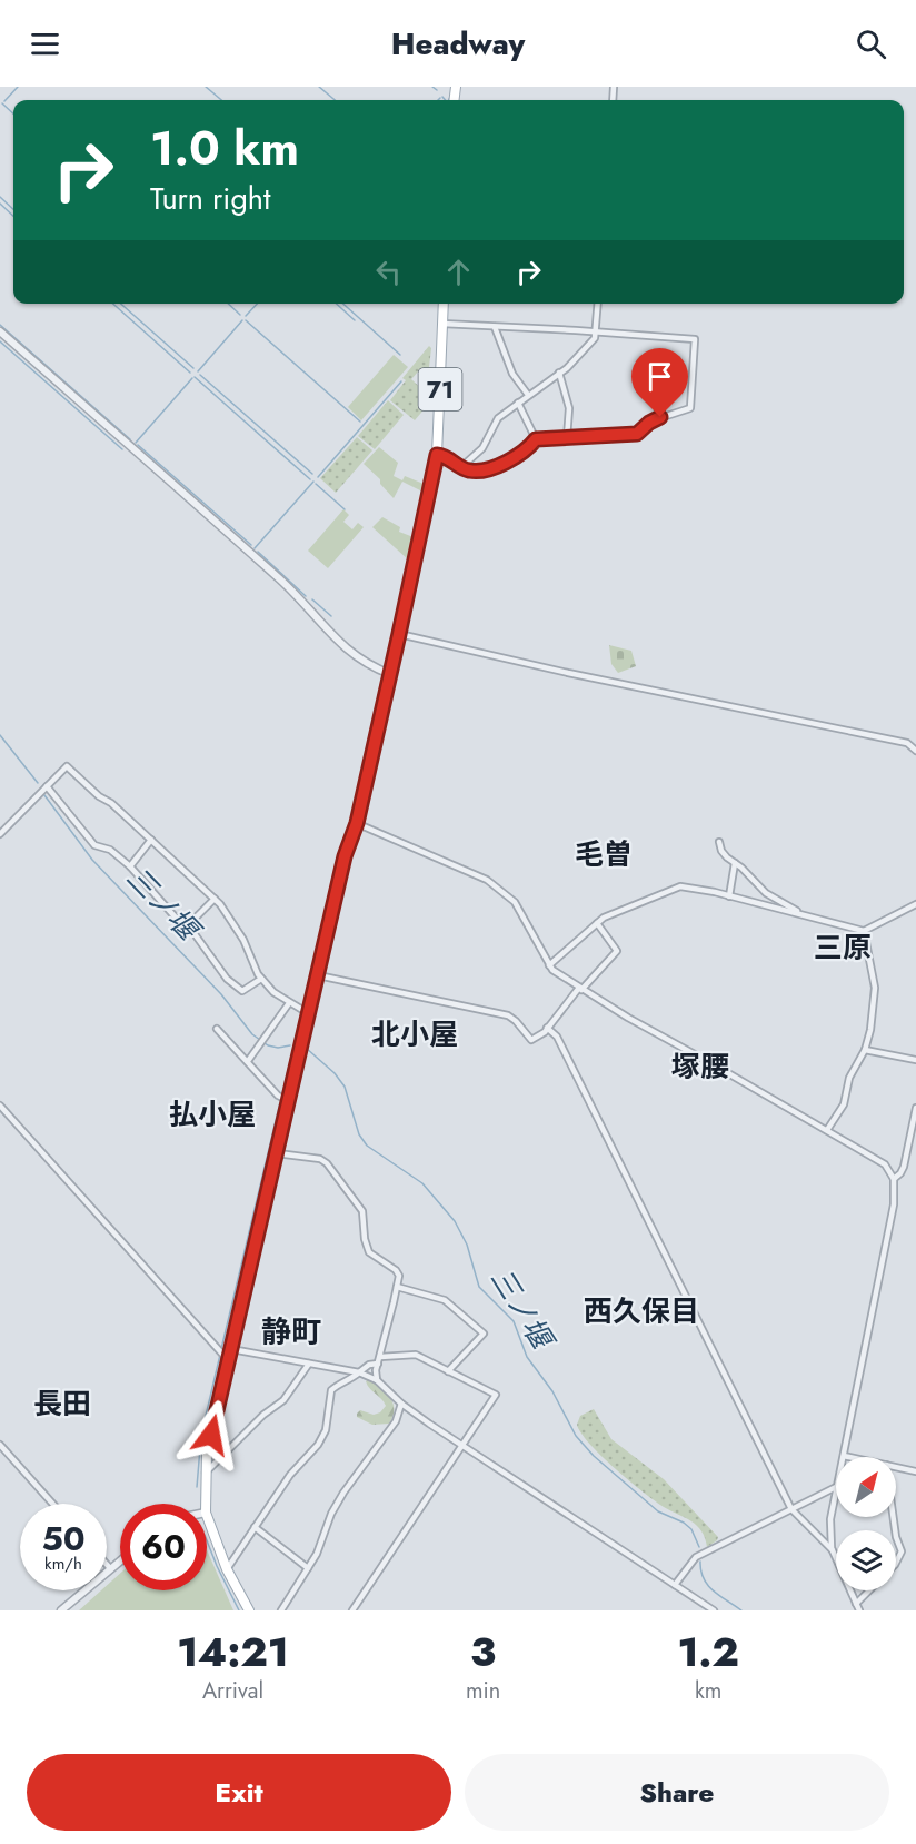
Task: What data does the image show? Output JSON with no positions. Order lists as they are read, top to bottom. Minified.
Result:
{"streets":{"main road":["71"]},"districts":["毛曽","三原","北小屋","塚腰","払小屋","西久保目","静町","長田"],"water":["三ノ堰"],"north":"top right","page":{"header":"Headway","turn":["1.0 km","Turn right"],"speed":"50 km/h","limit":"60","eta":["14:21","Arrival","3","min","1.2","km"],"buttons":["Exit","Share"]}}
